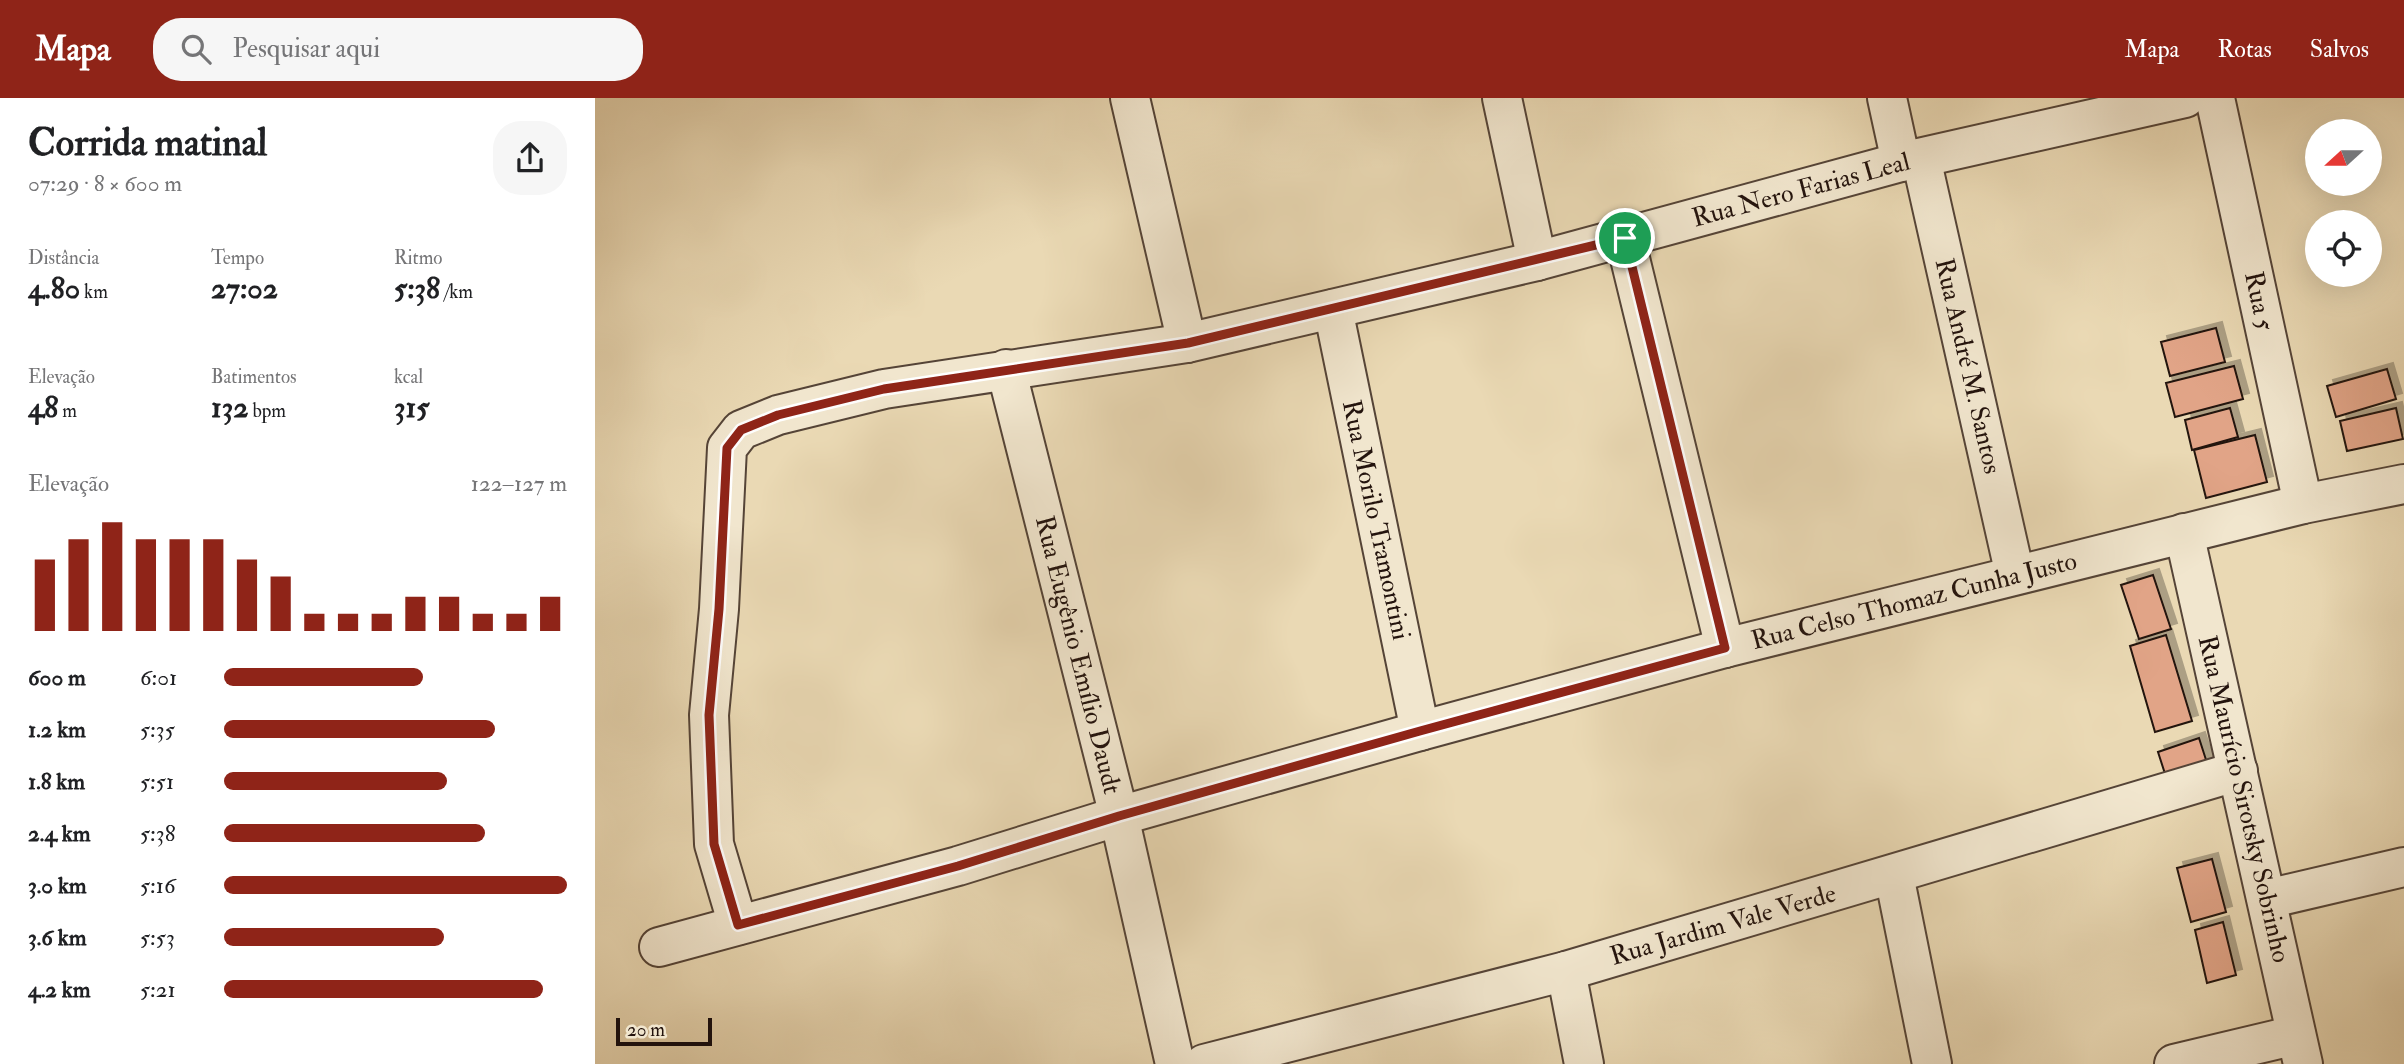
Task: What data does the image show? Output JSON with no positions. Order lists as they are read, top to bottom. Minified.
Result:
{"streets":{"street":["Rua Nero Farias Leal","Rua 5","Rua André M. Santos","Rua Morilo Tramontini","Rua Celso Thomaz Cunha Justo","Rua Eugênio Emílio Daudt","Rua Maurício Sirotsky Sobrinho","Rua Jardim Vale Verde"]},"crossings":[["Rua Nero Farias Leal","Rua André M. Santos"],["Rua Nero Farias Leal","Rua Morilo Tramontini"],["Rua Nero Farias Leal","Rua Celso Thomaz Cunha Justo"],["Rua Nero Farias Leal","Rua Eugênio Emílio Daudt"],["Rua 5","Rua Celso Thomaz Cunha Justo"],["Rua André M. Santos","Rua Celso Thomaz Cunha Justo"],["Rua Morilo Tramontini","Rua Celso Thomaz Cunha Justo"],["Rua Celso Thomaz Cunha Justo","Rua Eugênio Emílio Daudt"],["Rua Celso Thomaz Cunha Justo","Rua Maurício Sirotsky Sobrinho"],["Rua Maurício Sirotsky Sobrinho","Rua Jardim Vale Verde"]],"scale_bar":"20 m","north":"left","page":{"header":"Mapa","search":"Pesquisar aqui","nav":["Mapa","Rotas","Salvos"],"heading":["Corrida matinal","07:29 · 8 × 600 m"],"stats":[["Distância","4.80 km"],["Tempo","27:02"],["Ritmo","5:38 /km"],["Elevação","48 m"],["Batimentos","132 bpm"],["kcal","315"]],"chart":["Elevação","122–127 m"],"list":[{"name":"600 m","note":"6:01"},{"name":"1.2 km","note":"5:35"},{"name":"1.8 km","note":"5:51"},{"name":"2.4 km","note":"5:38"},{"name":"3.0 km","note":"5:16"},{"name":"3.6 km","note":"5:53"},{"name":"4.2 km","note":"5:21"}],"scale":"20 m"}}
